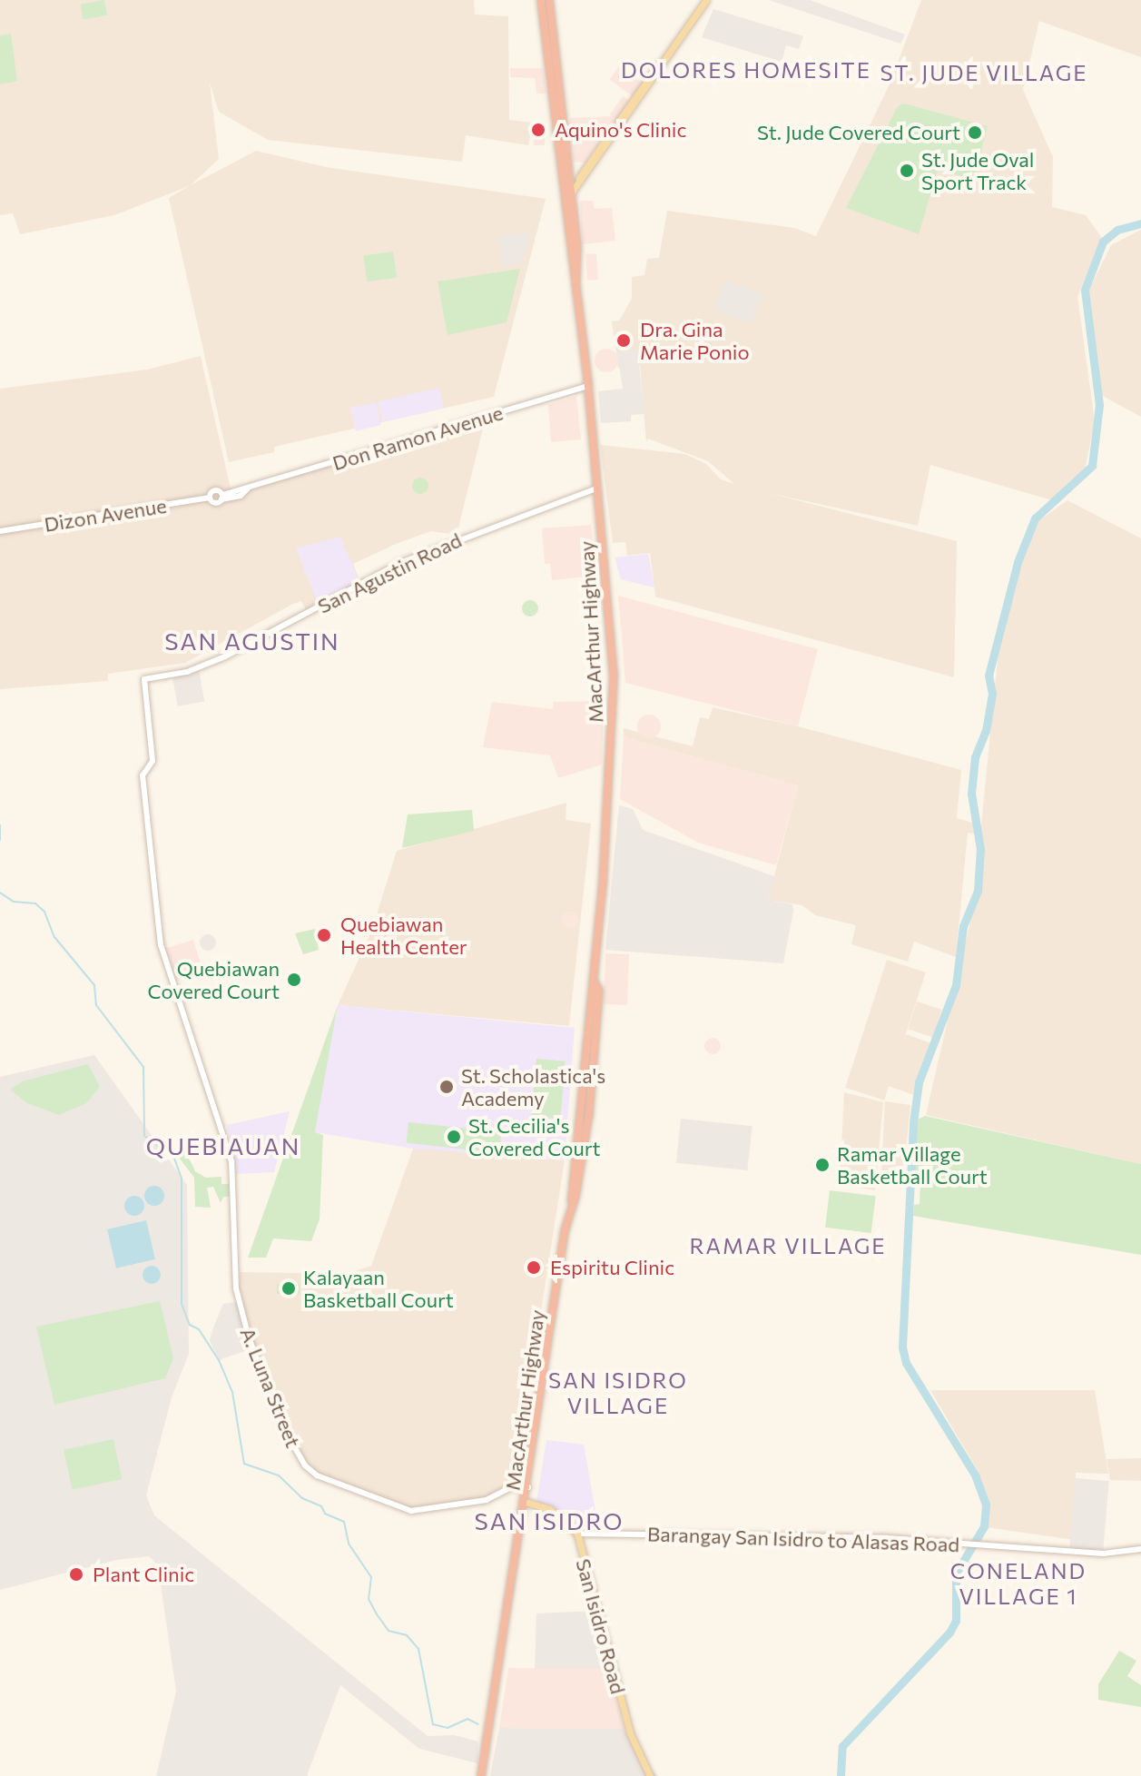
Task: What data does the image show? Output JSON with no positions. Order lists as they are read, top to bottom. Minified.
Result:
{"streets":{"highway":["MacArthur Highway"],"main road":["San Isidro Road"],"street":["Don Ramon Avenue","Dizon Avenue","San Agustin Road","A. Luna Street","Barangay San Isidro to Alasas Road"]},"crossings":[["Don Ramon Avenue","Dizon Avenue"],["Don Ramon Avenue","MacArthur Highway"],["San Agustin Road","MacArthur Highway"],["San Agustin Road","A. Luna Street"],["MacArthur Highway","A. Luna Street"],["MacArthur Highway","San Isidro Road"],["Barangay San Isidro to Alasas Road","San Isidro Road"]],"districts":["DOLORES HOMESITE","ST. JUDE VILLAGE","SAN AGUSTIN","QUEBIAUAN","RAMAR VILLAGE","SAN ISIDRO VILLAGE","SAN ISIDRO","CONELAND VILLAGE 1"],"places":["Aquino's Clinic","St. Jude Covered Court","St. Jude Oval Sport Track","Dra. Gina Marie Ponio","Quebiawan Health Center","Quebiawan Covered Court","St. Scholastica's Academy","St. Cecilia's Covered Court","Ramar Village Basketball Court","Espiritu Clinic","Kalayaan Basketball Court","Plant Clinic"]}
